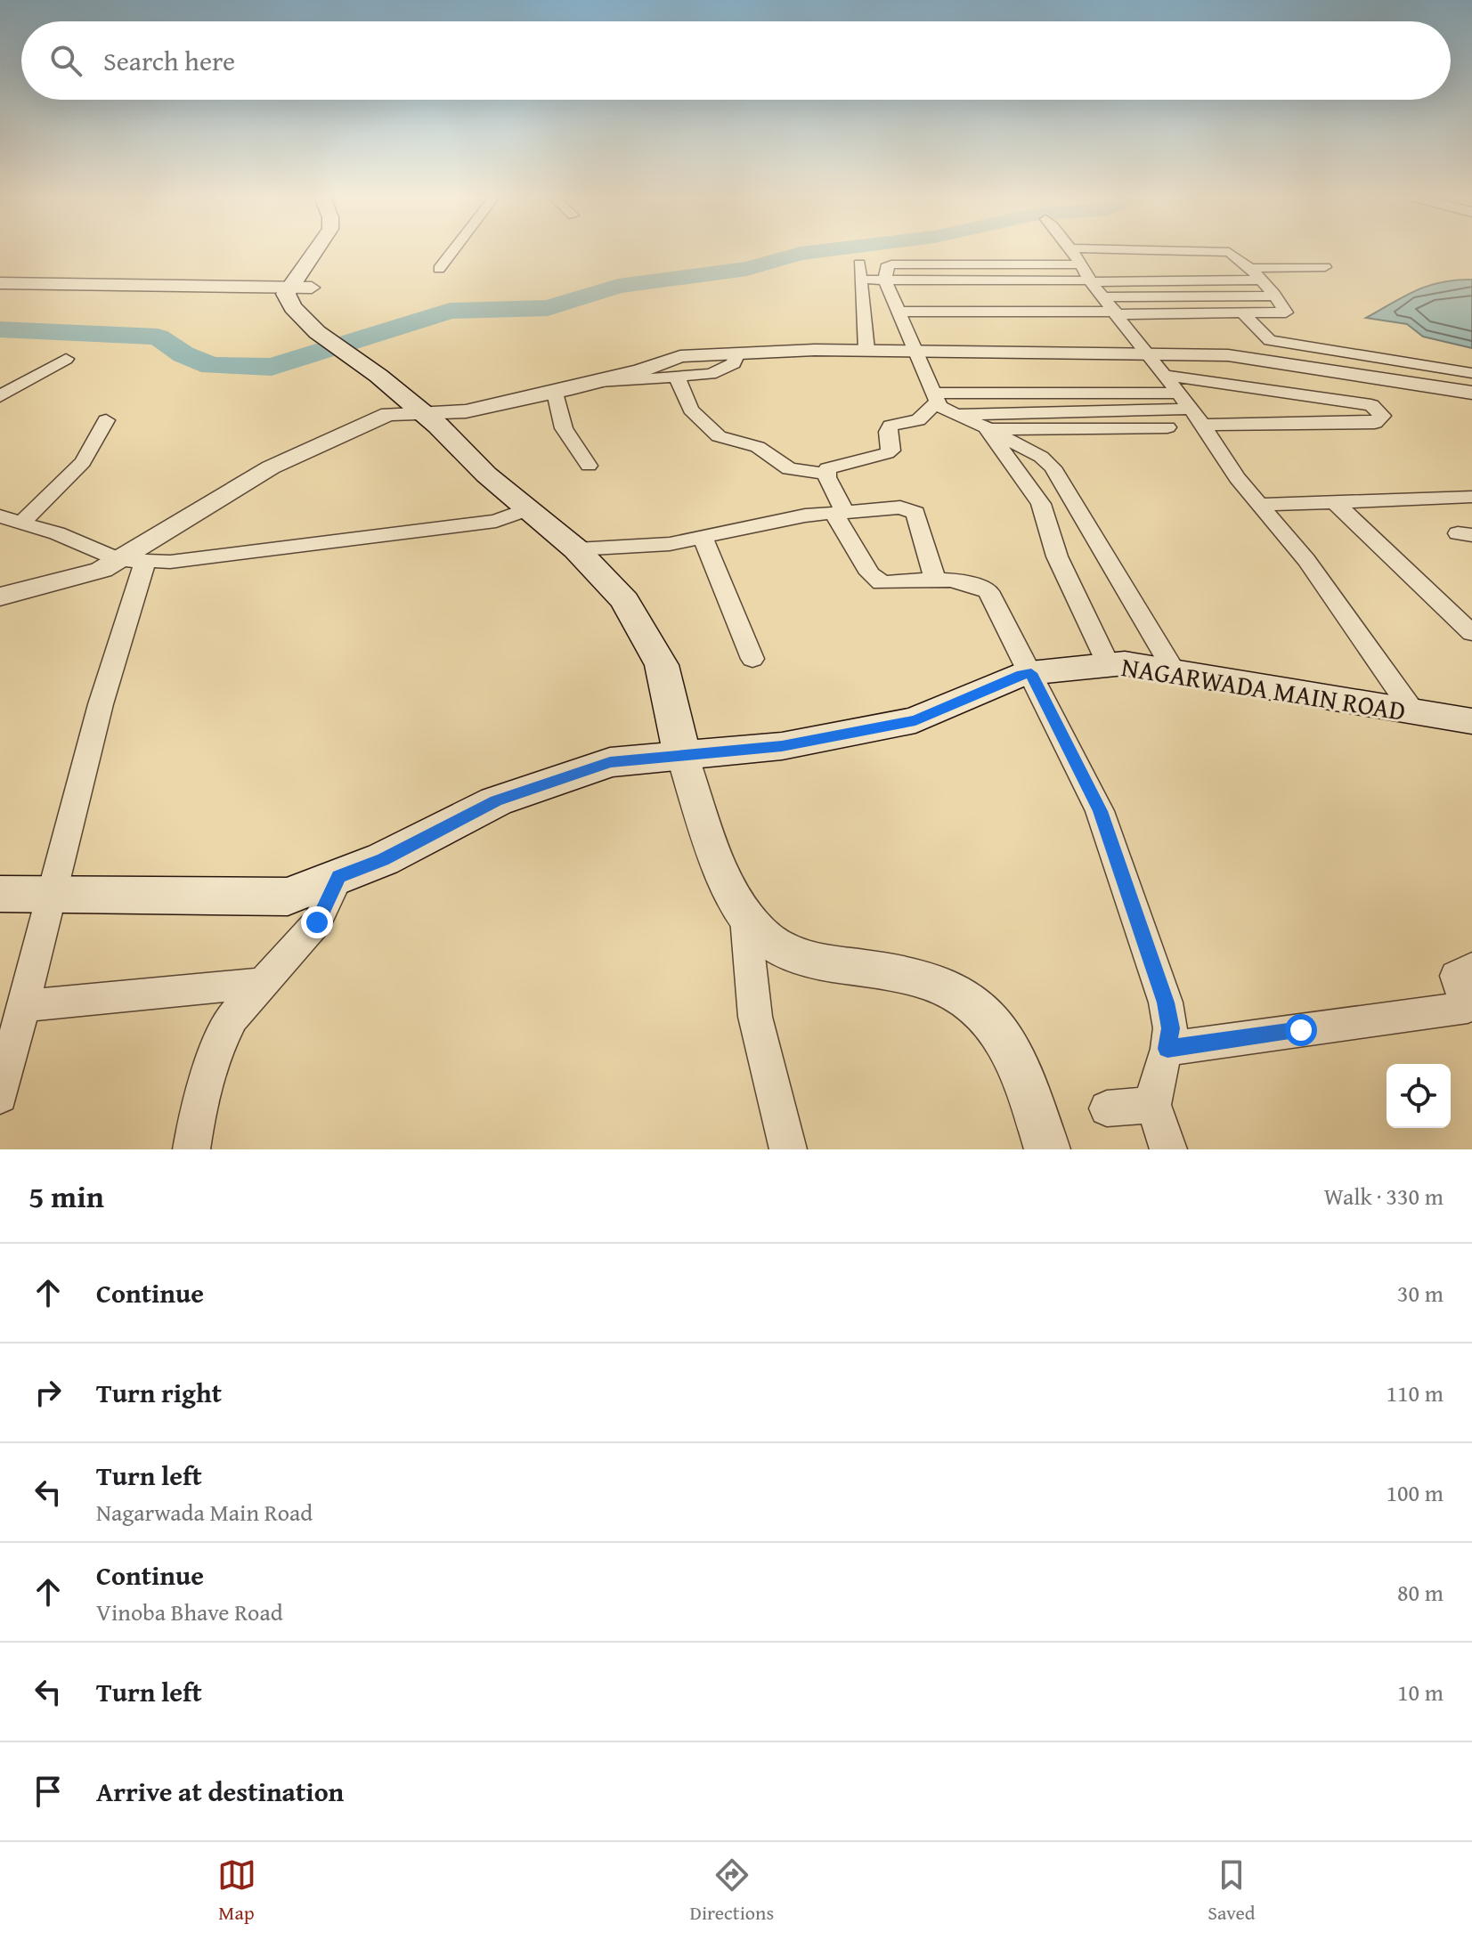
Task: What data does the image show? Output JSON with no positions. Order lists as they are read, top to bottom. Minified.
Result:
{"streets":{"main road":["NAGARWADA MAIN ROAD"]},"page":{"search":"Search here","heading":["5 min","Walk · 330 m"],"list":[["Continue","30 m"],["Turn right","110 m"],["Turn left","Nagarwada Main Road","100 m"],["Continue","Vinoba Bhave Road","80 m"],["Turn left","10 m"],"Arrive at destination"],"nav":["Map","Directions","Saved"]}}
